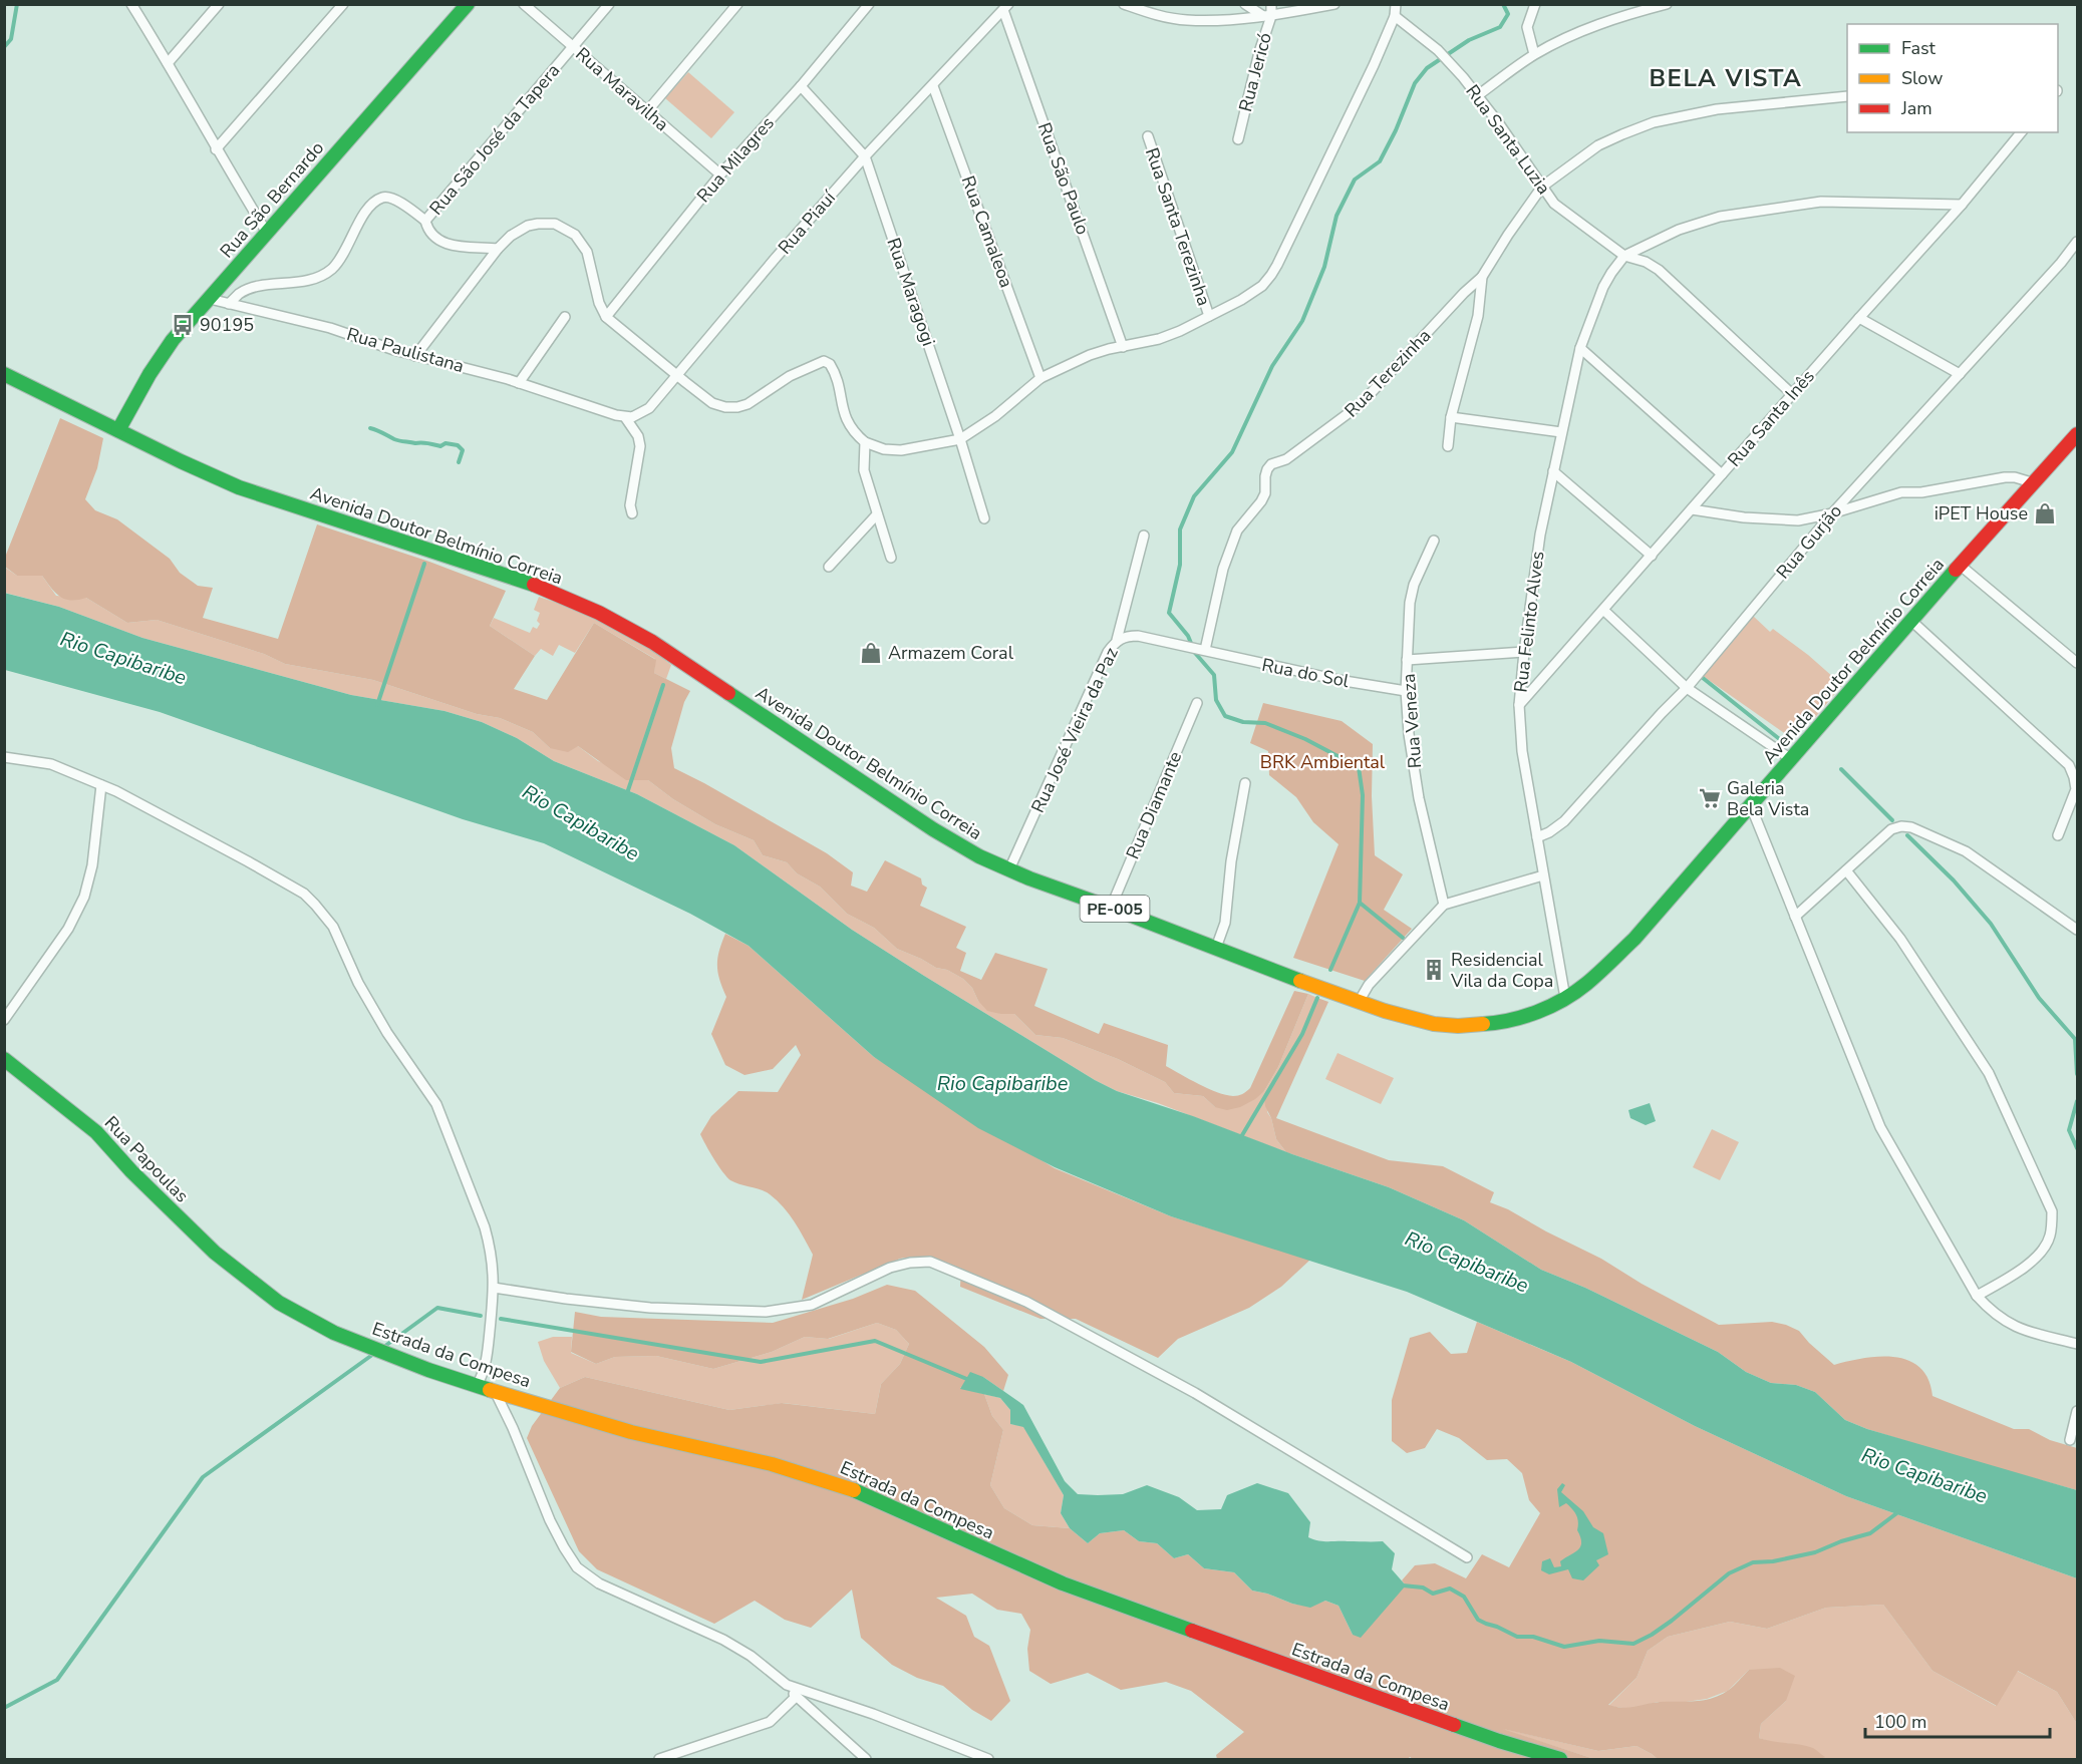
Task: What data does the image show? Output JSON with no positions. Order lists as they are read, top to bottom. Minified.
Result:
{"streets":{"main road":["Rua São Bernardo","Avenida Doutor Belmínio Correia","PE-005","Rua Papoulas","Estrada da Compesa"],"street":["Rua Jericó","Rua Maravilha","Rua São José da Tapera","Rua Santa Luzia","Rua Milagres","Rua São Paulo","Rua Piauí","Rua Santa Terezinha","Rua Camaleoa","Rua Maragogi","Rua Paulistana","Rua Terezinha","Rua Santa Inês","Rua Gurjão","Rua Felinto Alves","Rua do Sol","Rua Veneza","Rua José Vieira da Paz","Rua Diamante"]},"crossings":[["Rua Maravilha","Rua São José da Tapera"],["Rua Maravilha","Rua Milagres"],["Rua São José da Tapera","Rua Paulistana"],["Rua Santa Luzia","Rua Santa Inês"],["Rua Santa Luzia","Rua Felinto Alves"],["Rua Milagres","Rua Maragogi"],["Rua São Paulo","Rua Piauí"],["Rua São Bernardo","Rua Paulistana"],["Rua São Bernardo","Avenida Doutor Belmínio Correia"],["Rua Piauí","Rua Camaleoa"],["Rua Piauí","Rua Maragogi"],["Rua Piauí","Rua Paulistana"],["Rua Terezinha","Rua do Sol"],["Rua Terezinha","Rua José Vieira da Paz"],["Rua Santa Inês","Rua Felinto Alves"],["Avenida Doutor Belmínio Correia","Rua Felinto Alves"],["Avenida Doutor Belmínio Correia","Rua José Vieira da Paz"],["Avenida Doutor Belmínio Correia","Rua Diamante"],["Rua Gurjão","Rua Felinto Alves"],["Rua do Sol","Rua Veneza"],["Rua do Sol","Rua José Vieira da Paz"],["Rua Papoulas","Estrada da Compesa"]],"districts":["BELA VISTA"],"water":["Rio Capibaribe"],"parks":["BRK Ambiental"],"places":{"bus stop":["90195"],"shop":["iPET House","Armazem Coral"],"supermarket":["Galeria Bela Vista"],"building":["Residencial Vila da Copa"]},"legend":["Fast","Slow","Jam"],"scale_bar":"100 m"}
